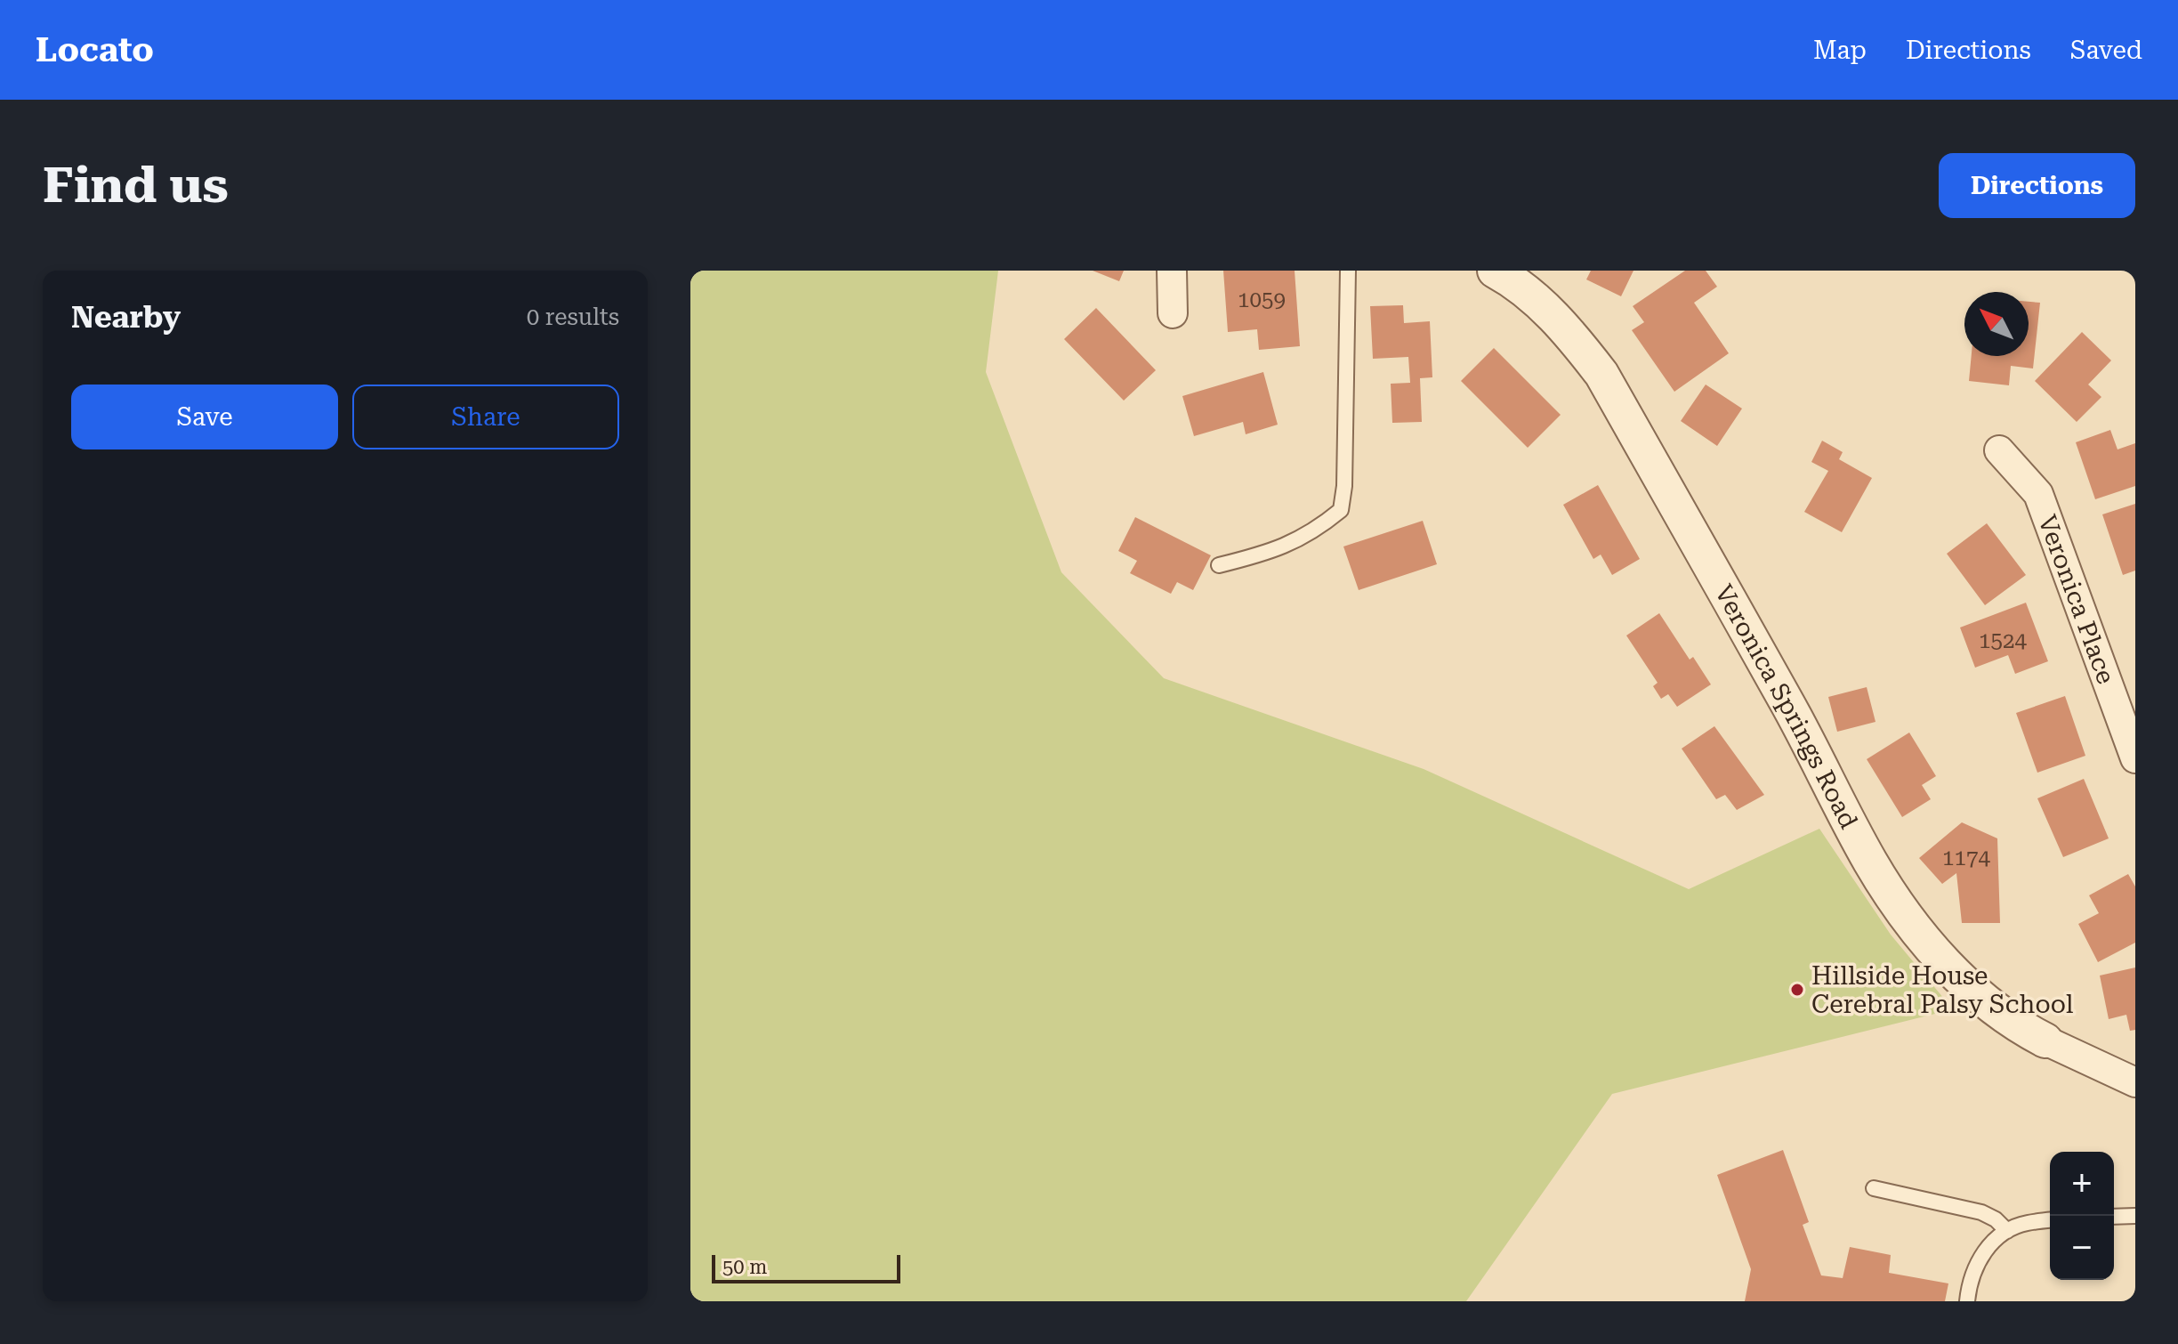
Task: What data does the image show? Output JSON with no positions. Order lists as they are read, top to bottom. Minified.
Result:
{"streets":{"street":["Veronica Place","Veronica Springs Road"]},"places":["Hillside House Cerebral Palsy School"],"house_numbers":["1059","1524","1174"],"scale_bar":"50 m","north":"top left","page":{"header":"Locato","nav":["Map","Directions","Saved"],"buttons":["Directions",["Save","Share"]],"title":"Find us","heading":["Nearby","0 results"],"map_buttons":["+","−"],"scale":"50 m"}}
